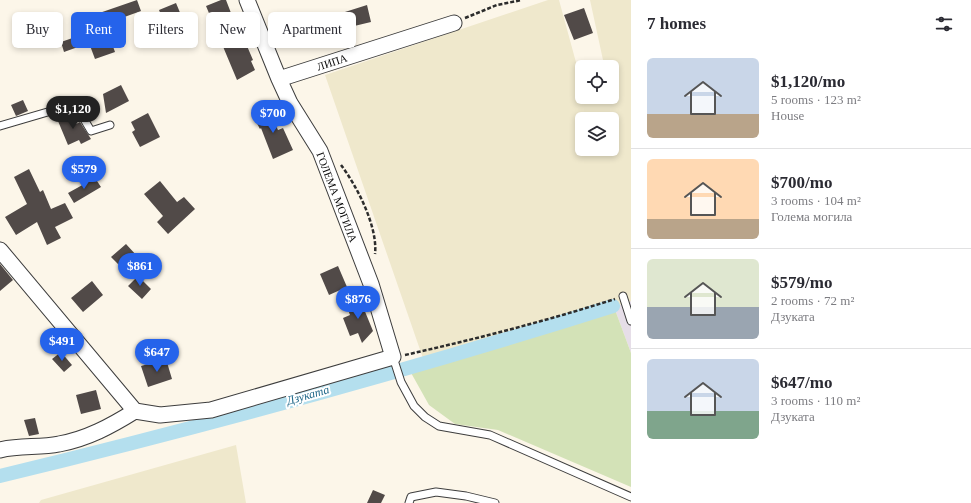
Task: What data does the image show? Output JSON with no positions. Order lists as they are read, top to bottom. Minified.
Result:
{"streets":{"street":["ЛИПА","ГОЛЕМА МОГИЛА"]},"crossings":[["ЛИПА","ГОЛЕМА МОГИЛА"]],"water":["Дзуката"],"page":{"heading":"7 homes","chip":["Buy","Rent","Filters","New","Apartment"],"list":[{"name":"$1,120/mo","note":"5 rooms · 123 m² · House"},{"name":"$700/mo","note":"3 rooms · 104 m² · Голема могила"},{"name":"$579/mo","note":"2 rooms · 72 m² · Дзуката"},{"name":"$647/mo","note":"3 rooms · 110 m² · Дзуката"}],"price":["$1,120","$700","$579","$861","$876","$491","$647"]}}
